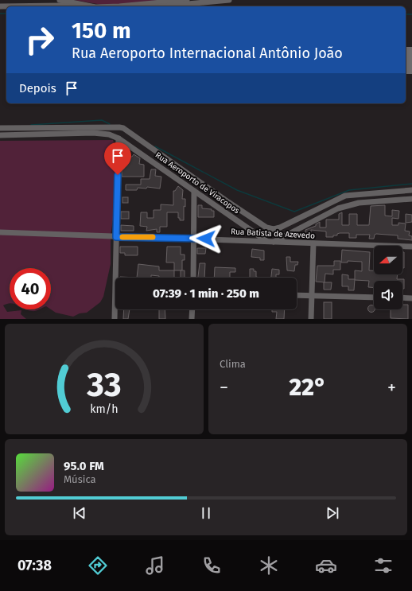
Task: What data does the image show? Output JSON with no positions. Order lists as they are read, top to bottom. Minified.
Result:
{"streets":{"street":["Rua Aeroporto de Viracopos","Rua Batista de Azevedo"]},"crossings":[["Rua Aeroporto de Viracopos","Rua Batista de Azevedo"]],"north":"left","page":{"turn":["150 m","Rua Aeroporto Internacional Antônio João"],"then":"Depois","limit":"40","trip":"07:39 · 1 min · 250 m","tile":"Clima","heat":["−","22°","+"],"song":["95.0 FM","Música"],"tabs":"07:38","gauge":["33","km/h"]}}
